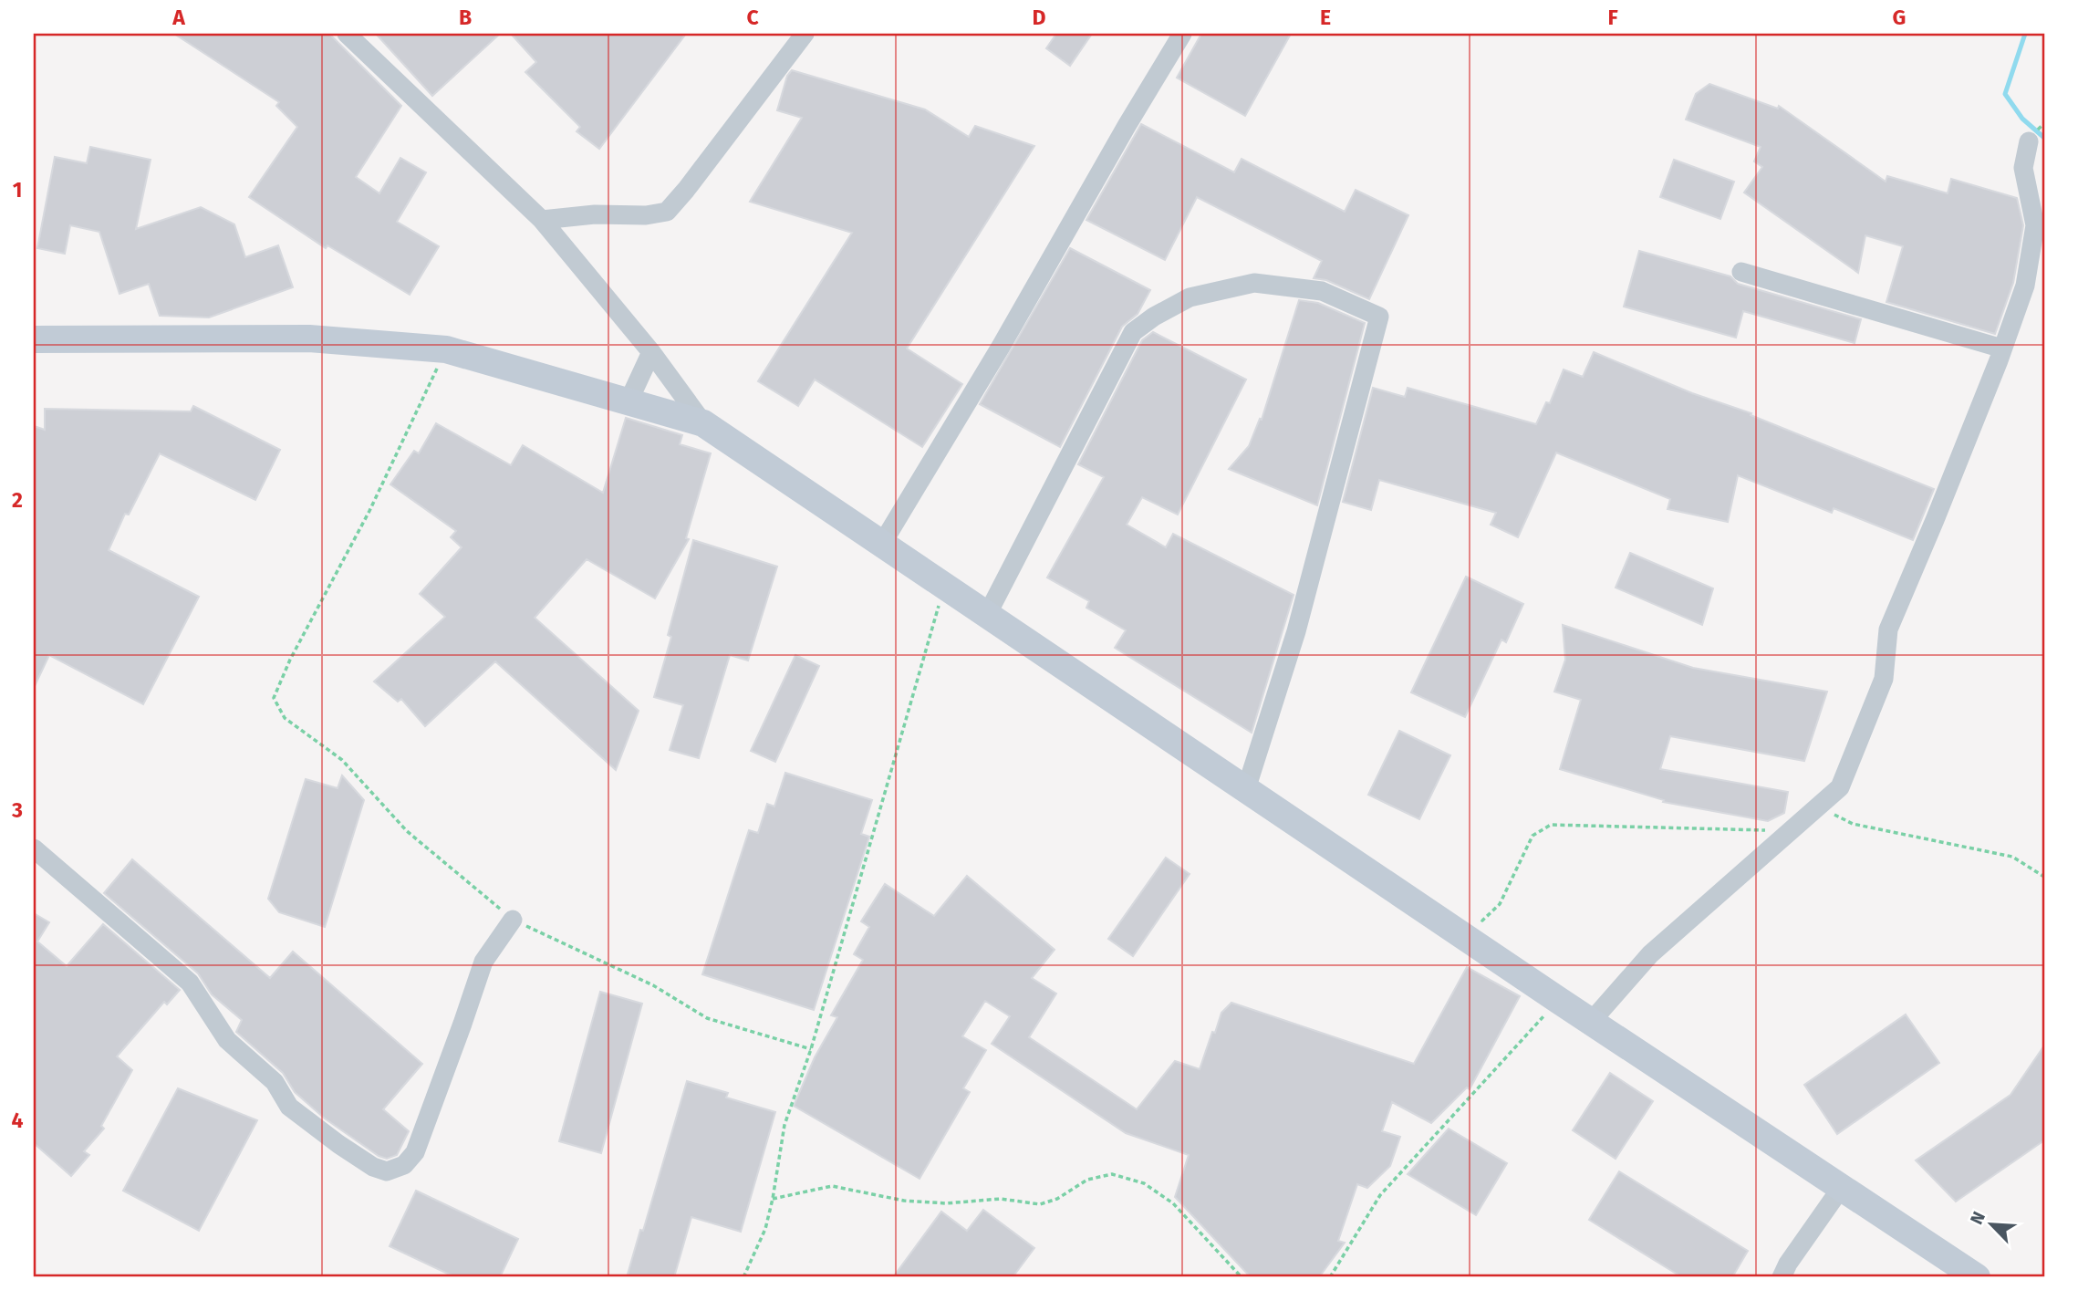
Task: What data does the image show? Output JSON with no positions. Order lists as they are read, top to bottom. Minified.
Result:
{"north":"top left","grid":{"columns":["A","B","C","D","E","F","G"],"rows":["1","2","3","4"]}}
